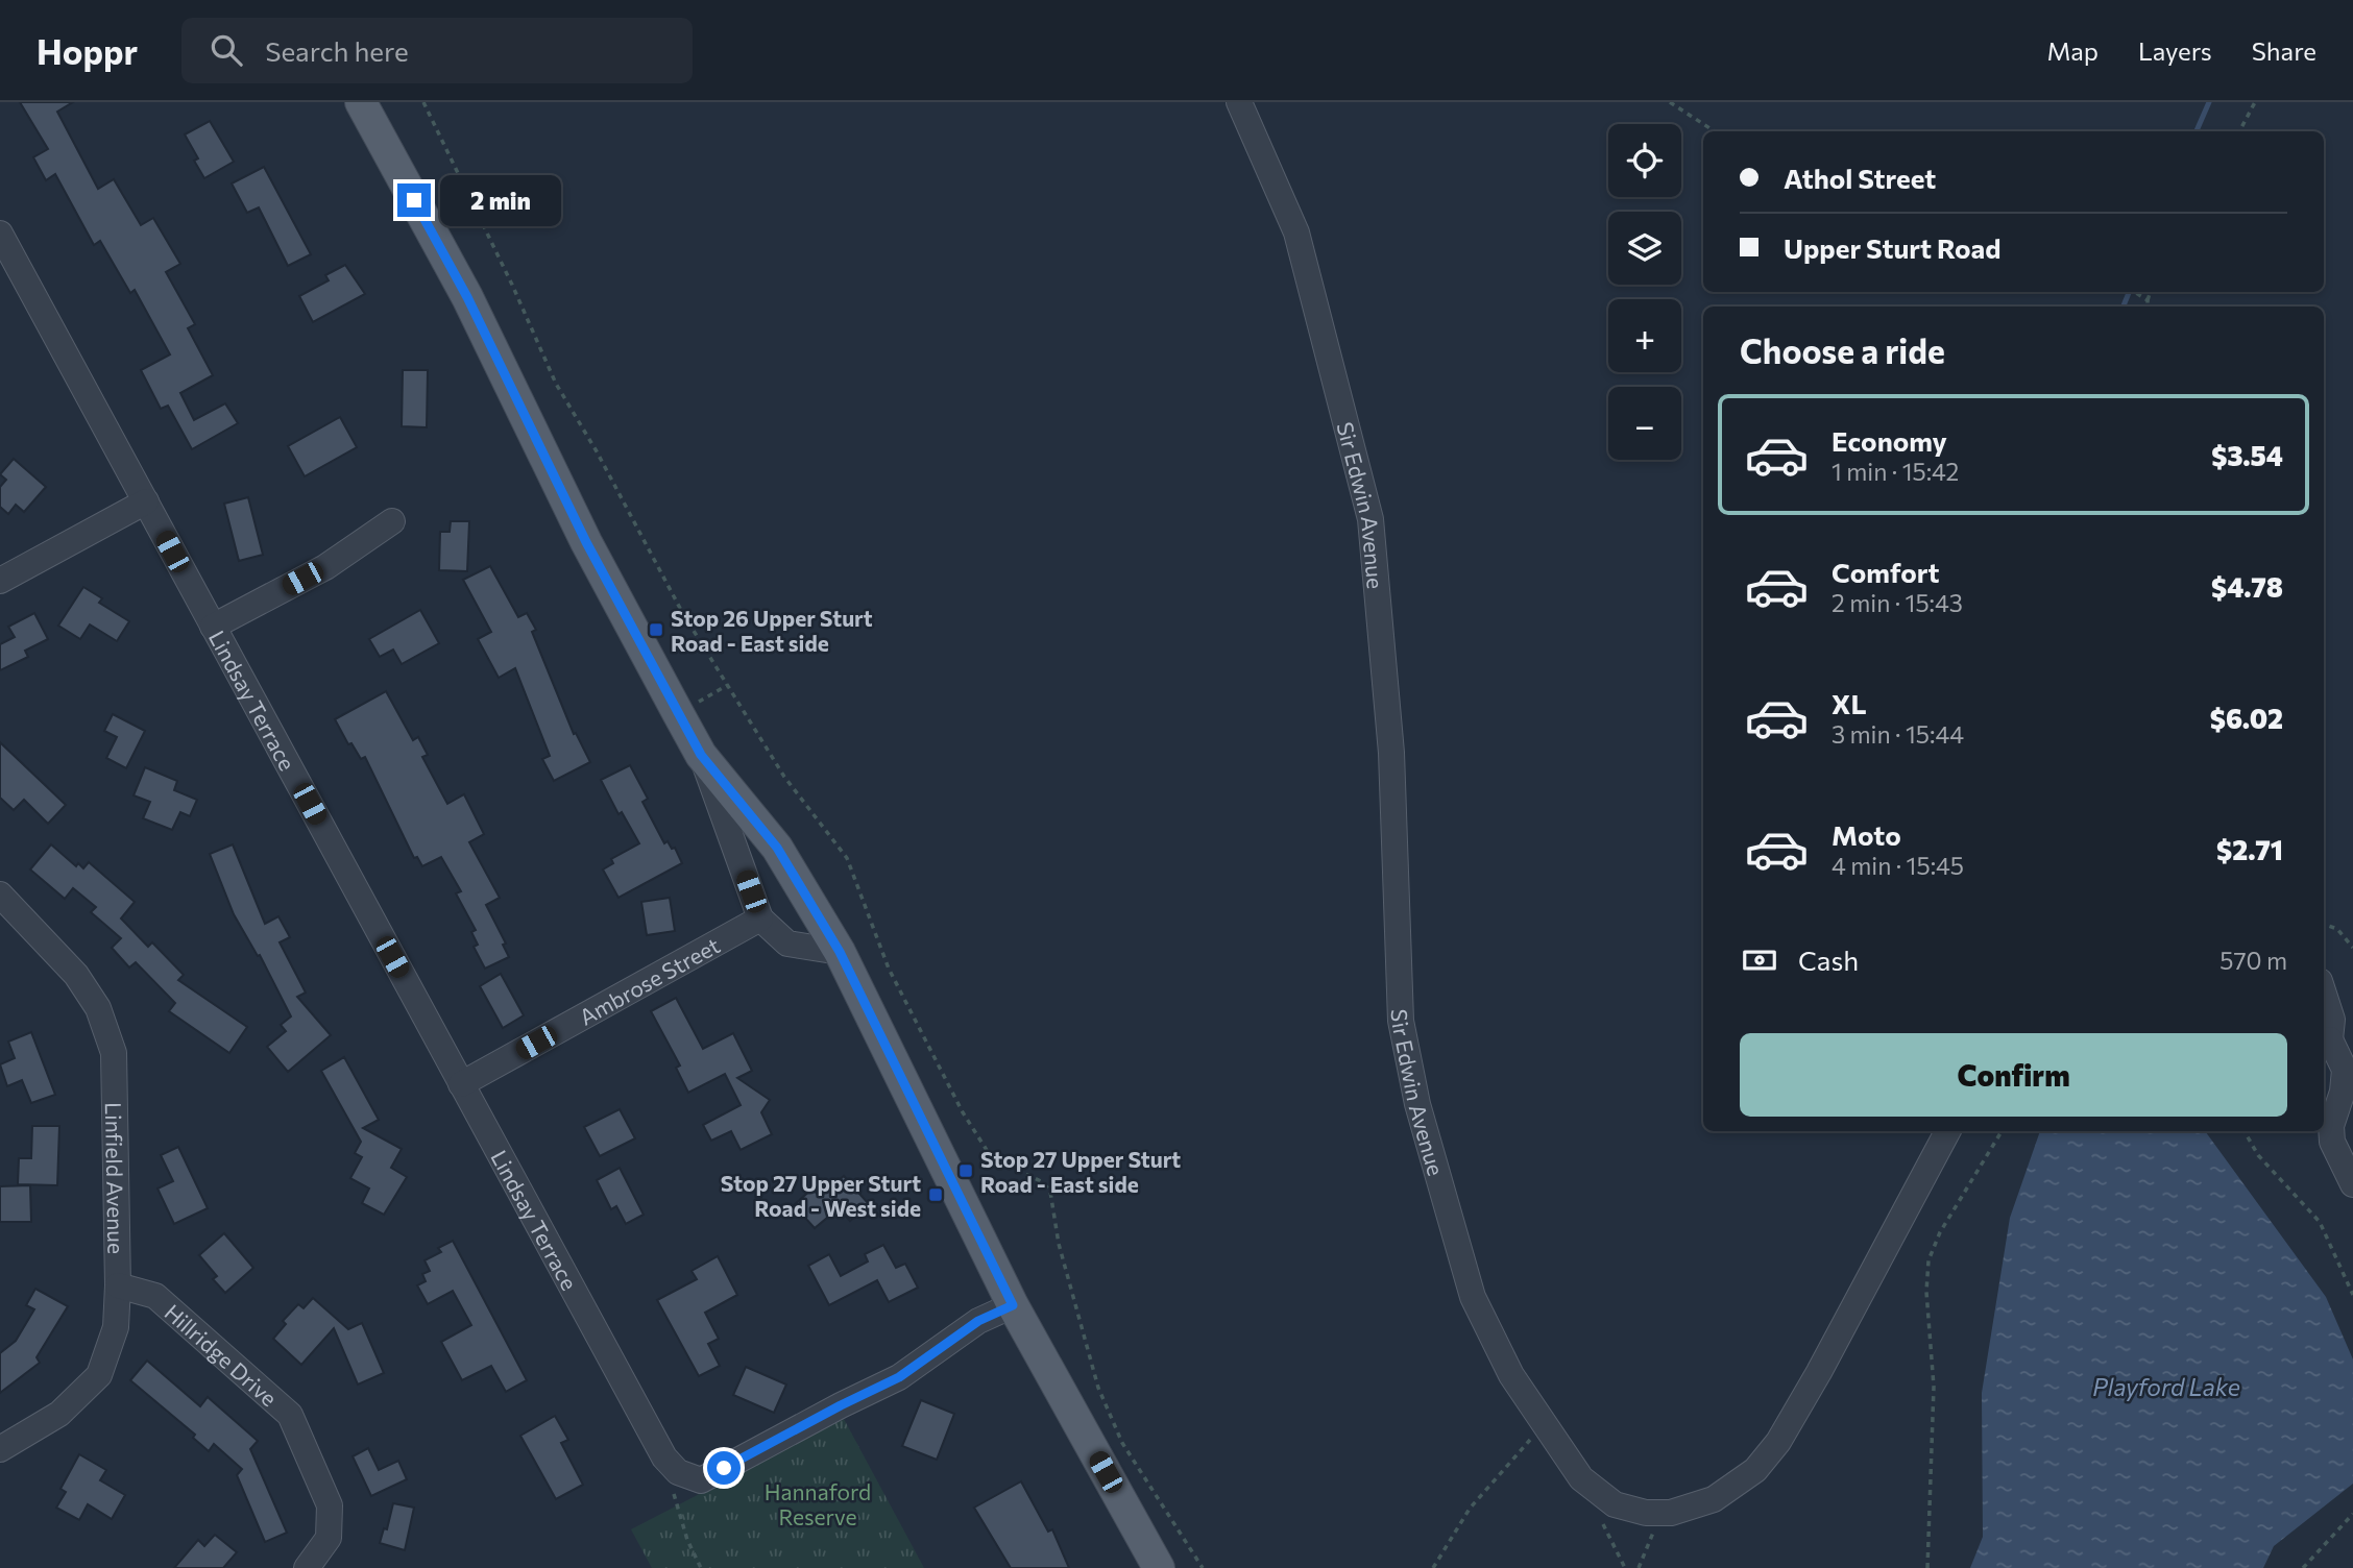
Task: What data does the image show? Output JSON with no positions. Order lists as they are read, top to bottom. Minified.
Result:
{"streets":{"street":["Sir Edwin Avenue","Lindsay Terrace","Ambrose Street","Linfield Avenue","Hillridge Drive"]},"crossings":[["Lindsay Terrace","Ambrose Street"],["Linfield Avenue","Hillridge Drive"]],"water":["Playford Lake"],"parks":["Hannaford Reserve"],"places":{"transit":["Stop 26 Upper Sturt Road - East side","Stop 27 Upper Sturt Road - East side","Stop 27 Upper Sturt Road - West side"]},"page":{"header":"Hoppr","search":"Search here","nav":["Map","Layers","Share"],"map_buttons":["+","−"],"banner":["Athol Street","Upper Sturt Road"],"bubble":"2 min","heading":"Choose a ride","list":[{"name":"Economy","note":"1 min · 15:42","value":"$3.54"},{"name":"Comfort","note":"2 min · 15:43","value":"$4.78"},{"name":"XL","note":"3 min · 15:44","value":"$6.02"},{"name":"Moto","note":"4 min · 15:45","value":"$2.71"}],"pay":["Cash","570 m"],"buttons":"Confirm"}}
